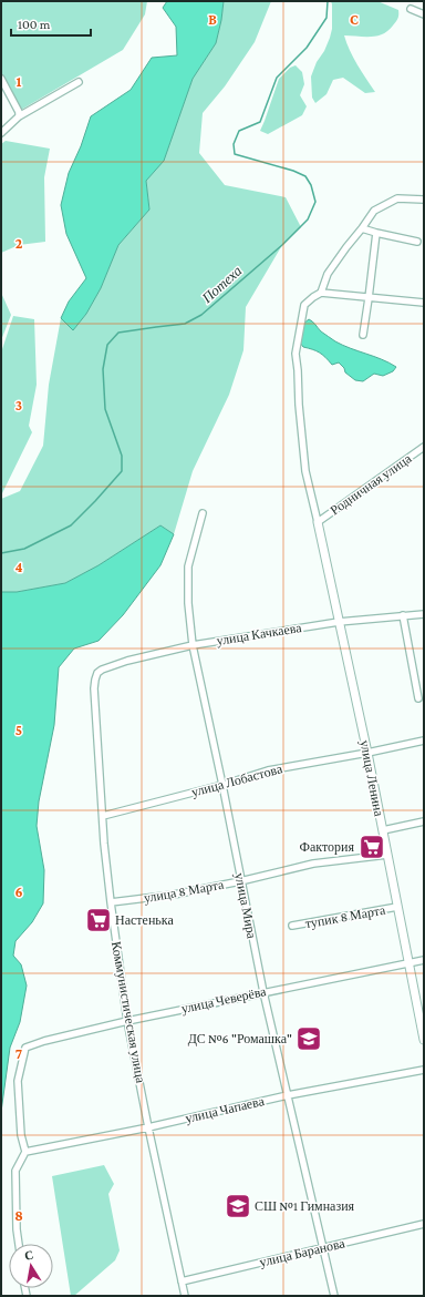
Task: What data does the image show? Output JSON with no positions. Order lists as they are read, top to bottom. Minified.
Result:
{"streets":{"street":["Родничная улица","улица Качкаева","улица Ленина","улица Лобастова","улица 8 Марта","улица Мира","тупик 8 Марта","улица Чеверёва","Коммунистическая улица","улица Чапаева","улица Баранова"]},"crossings":[["Родничная улица","улица Ленина"],["улица Качкаева","улица Ленина"],["улица Качкаева","улица Мира"],["улица Качкаева","Коммунистическая улица"],["улица Ленина","улица Лобастова"],["улица Ленина","улица 8 Марта"],["улица Ленина","тупик 8 Марта"],["улица Ленина","улица Чеверёва"],["улица Лобастова","улица Мира"],["улица Лобастова","Коммунистическая улица"],["улица 8 Марта","улица Мира"],["улица 8 Марта","Коммунистическая улица"],["улица Мира","улица Чеверёва"],["улица Мира","улица Чапаева"],["улица Мира","улица Баранова"],["улица Чеверёва","Коммунистическая улица"],["улица Чеверёва","улица Чапаева"],["Коммунистическая улица","улица Чапаева"],["Коммунистическая улица","улица Баранова"]],"water":["Потеха"],"places":{"supermarket":["Фактория","Настенька"],"school or university":["ДС №6 \"Ромашка\"","СШ №1 Гимназия"]},"scale_bar":"100 m","north":"top","grid":{"columns":["B","C"],"rows":["1","2","3","4","5","6","7","8"]}}
